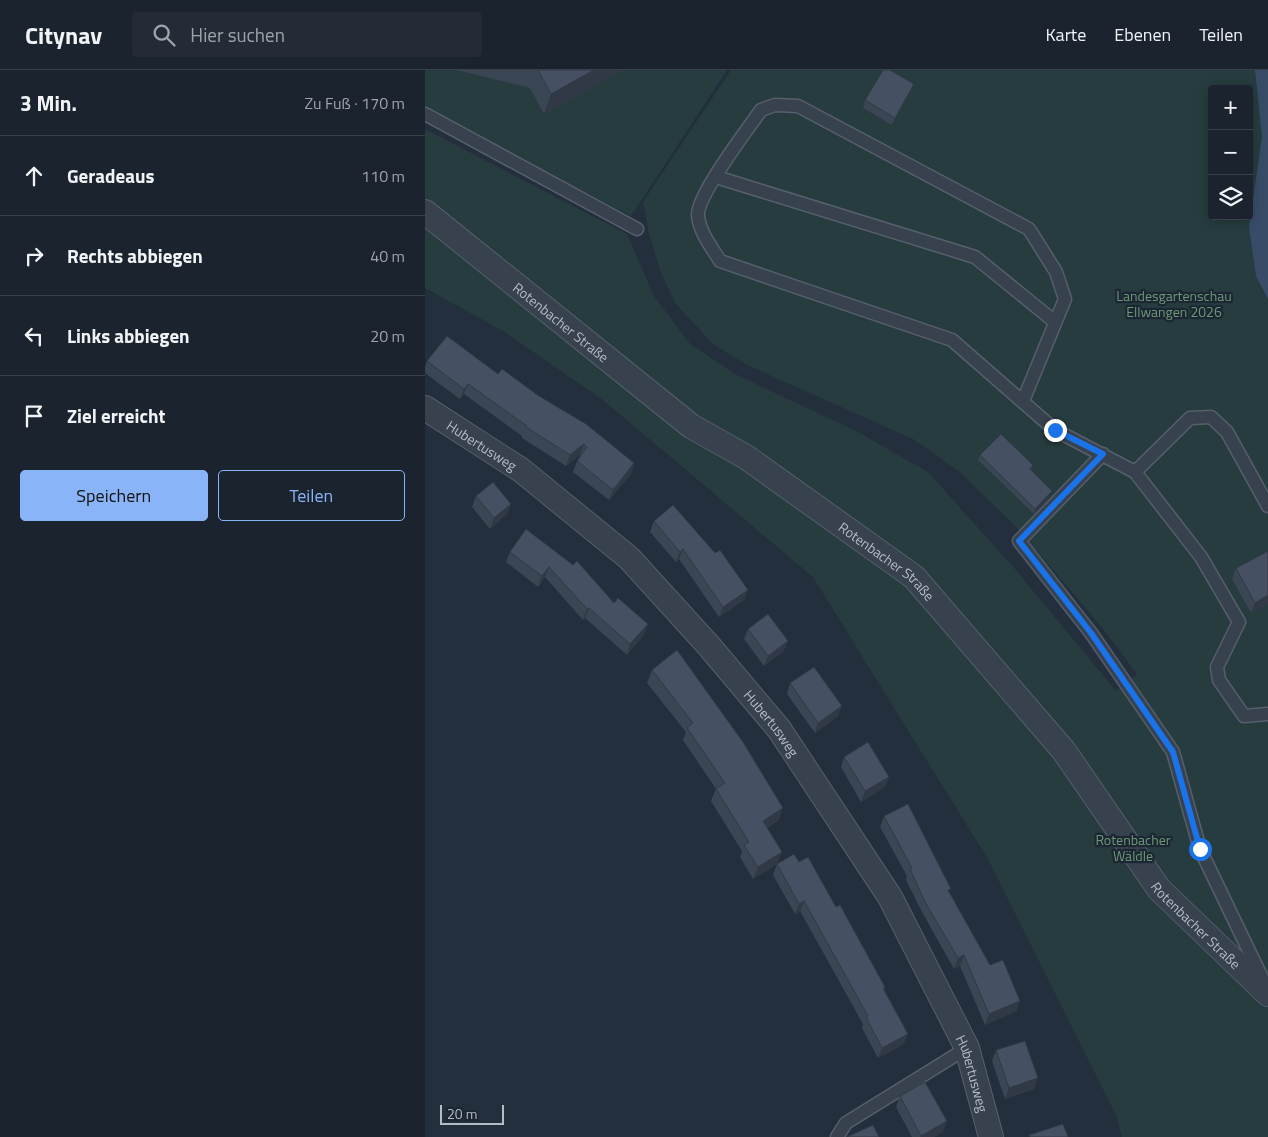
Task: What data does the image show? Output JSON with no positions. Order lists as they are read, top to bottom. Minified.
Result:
{"streets":{"street":["Rotenbacher Straße","Hubertusweg"]},"parks":["Landesgartenschau Ellwangen 2026","Rotenbacher Wäldle"],"scale_bar":"20 m","page":{"header":"Citynav","search":"Hier suchen","nav":["Karte","Ebenen","Teilen"],"heading":["3 Min.","Zu Fuß · 170 m"],"map_buttons":["+","−"],"list":[["Geradeaus","110 m"],["Rechts abbiegen","40 m"],["Links abbiegen","20 m"],"Ziel erreicht"],"buttons":["Speichern","Teilen"],"scale":"20 m"}}
